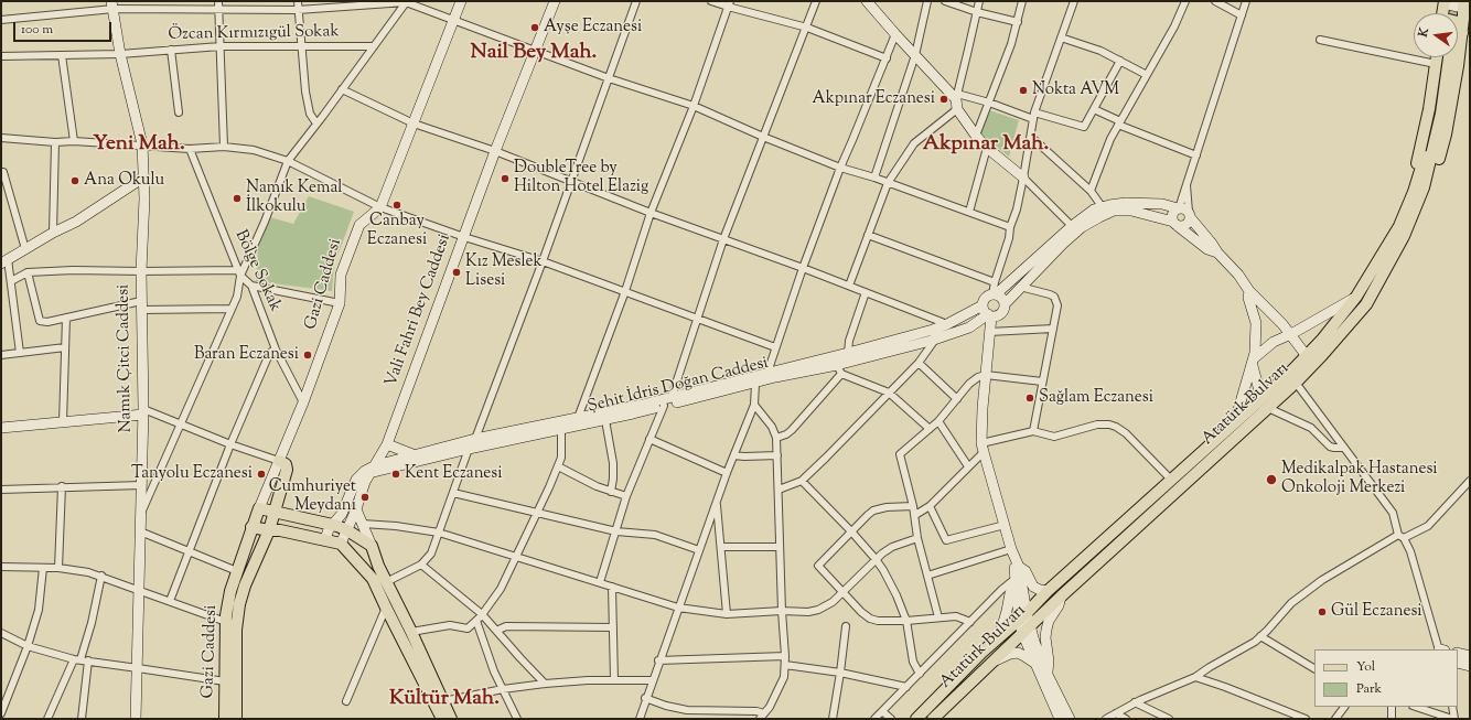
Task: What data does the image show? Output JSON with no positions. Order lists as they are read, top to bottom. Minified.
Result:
{"streets":{"main road":["Gazi Caddesi","Vali Fahri Bey Caddesi","Namık Çitci Caddesi","Şehit İdris Doğan Caddesi","Atatürk Bulvarı"],"street":["Özcan Kırmızıgül Sokak","Bölge Sokak"]},"crossings":[["Özcan Kırmızıgül Sokak","Namık Çitci Caddesi"],["Bölge Sokak","Gazi Caddesi"],["Vali Fahri Bey Caddesi","Şehit İdris Doğan Caddesi"]],"districts":["Nail Bey Mah.","Yeni Mah.","Akpınar Mah.","Kültür Mah."],"places":["Ayşe Eczanesi","Nokta AVM","Akpınar Eczanesi","DoubleTree by Hilton Hotel Elazig","Ana Okulu","Namık Kemal İlkokulu","Canbay Eczanesi","Kız Meslek Lisesi","Baran Eczanesi","Sağlam Eczanesi","Tanyolu Eczanesi","Kent Eczanesi","Medikalpak Hastanesi Onkoloji Merkezi","Cumhuriyet Meydanı","Gül Eczanesi"],"legend":["Yol","Park"],"scale_bar":"100 m","north":"left"}
